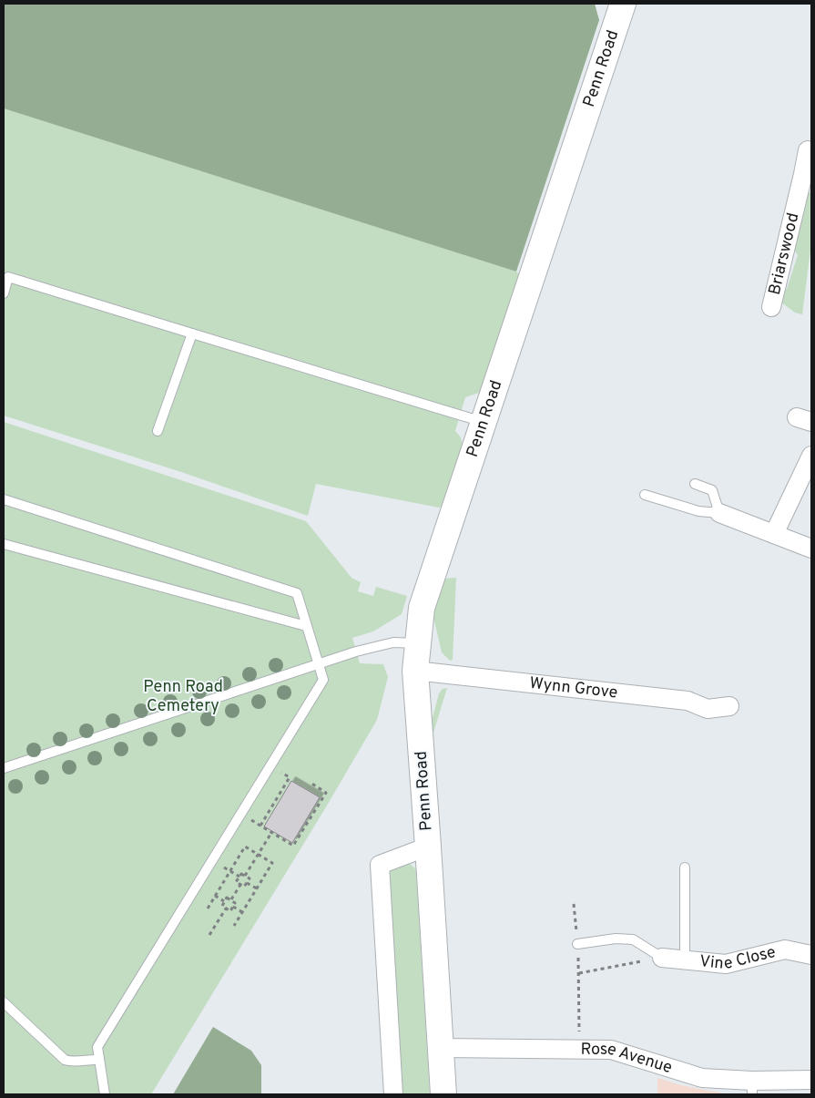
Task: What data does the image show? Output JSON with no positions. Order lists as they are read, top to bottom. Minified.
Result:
{"streets":{"main road":["Penn Road"],"street":["Briarswood","Wynn Grove","Vine Close","Rose Avenue"]},"crossings":[["Penn Road","Wynn Grove"],["Penn Road","Rose Avenue"]],"parks":["Penn Road Cemetery"]}
